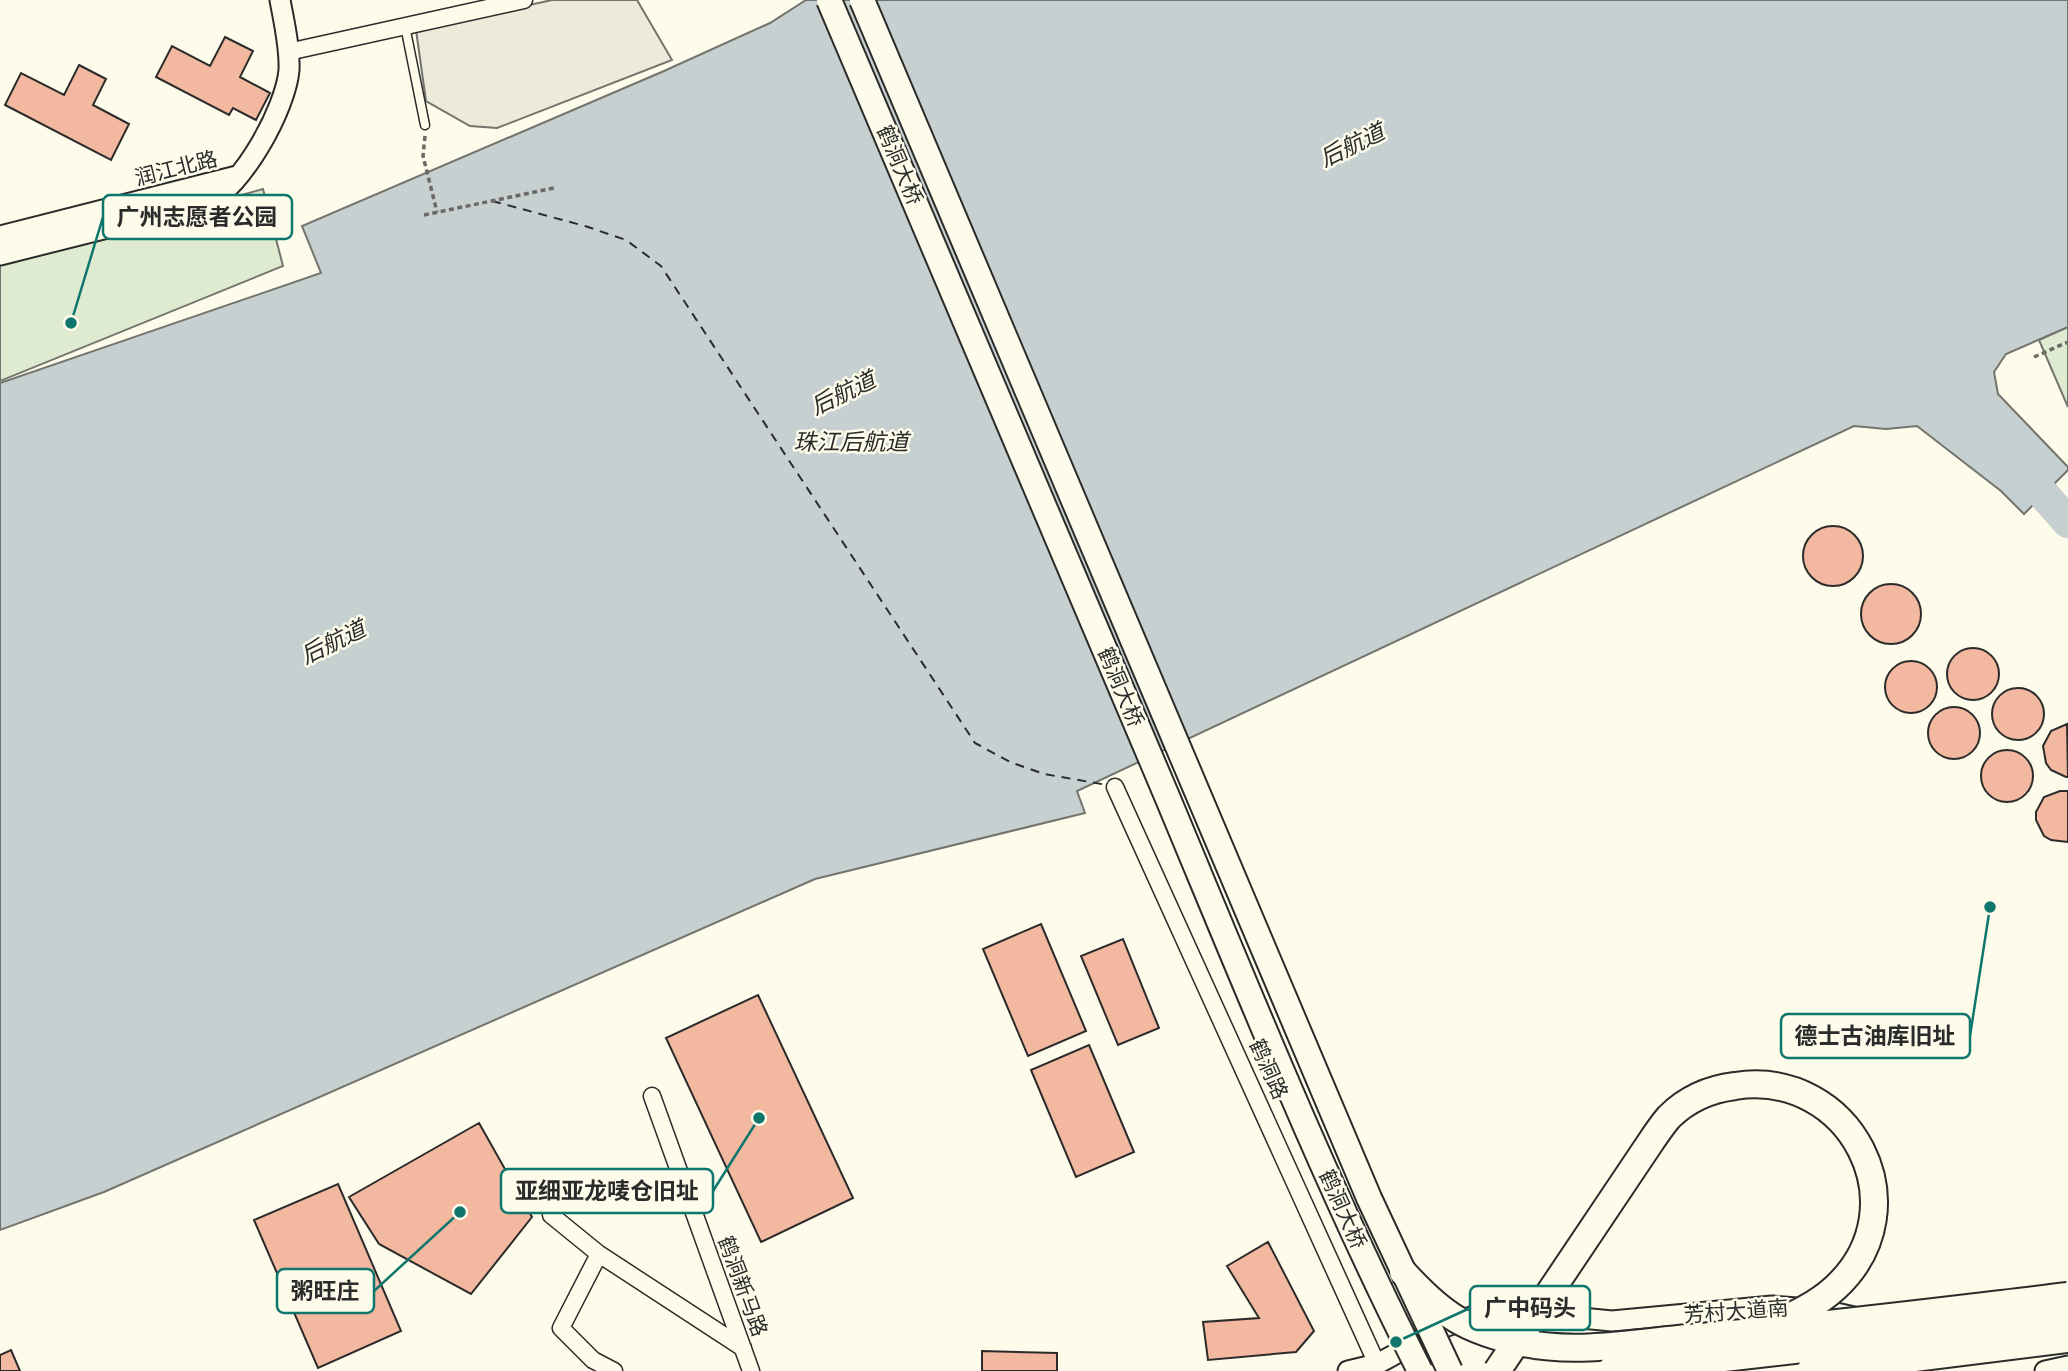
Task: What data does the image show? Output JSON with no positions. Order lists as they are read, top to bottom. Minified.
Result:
{"streets":{"highway":["芳村大道南"],"main road":["鹤洞大桥"],"street":["润江北路","鹤洞路","鹤洞新马路"]},"crossings":[["鹤洞路","芳村大道南"]],"water":["后航道","珠江后航道"],"places":["广州志愿者公园","德士古油库旧址","亚细亚龙唛仓旧址","粥旺庄","广中码头"]}
